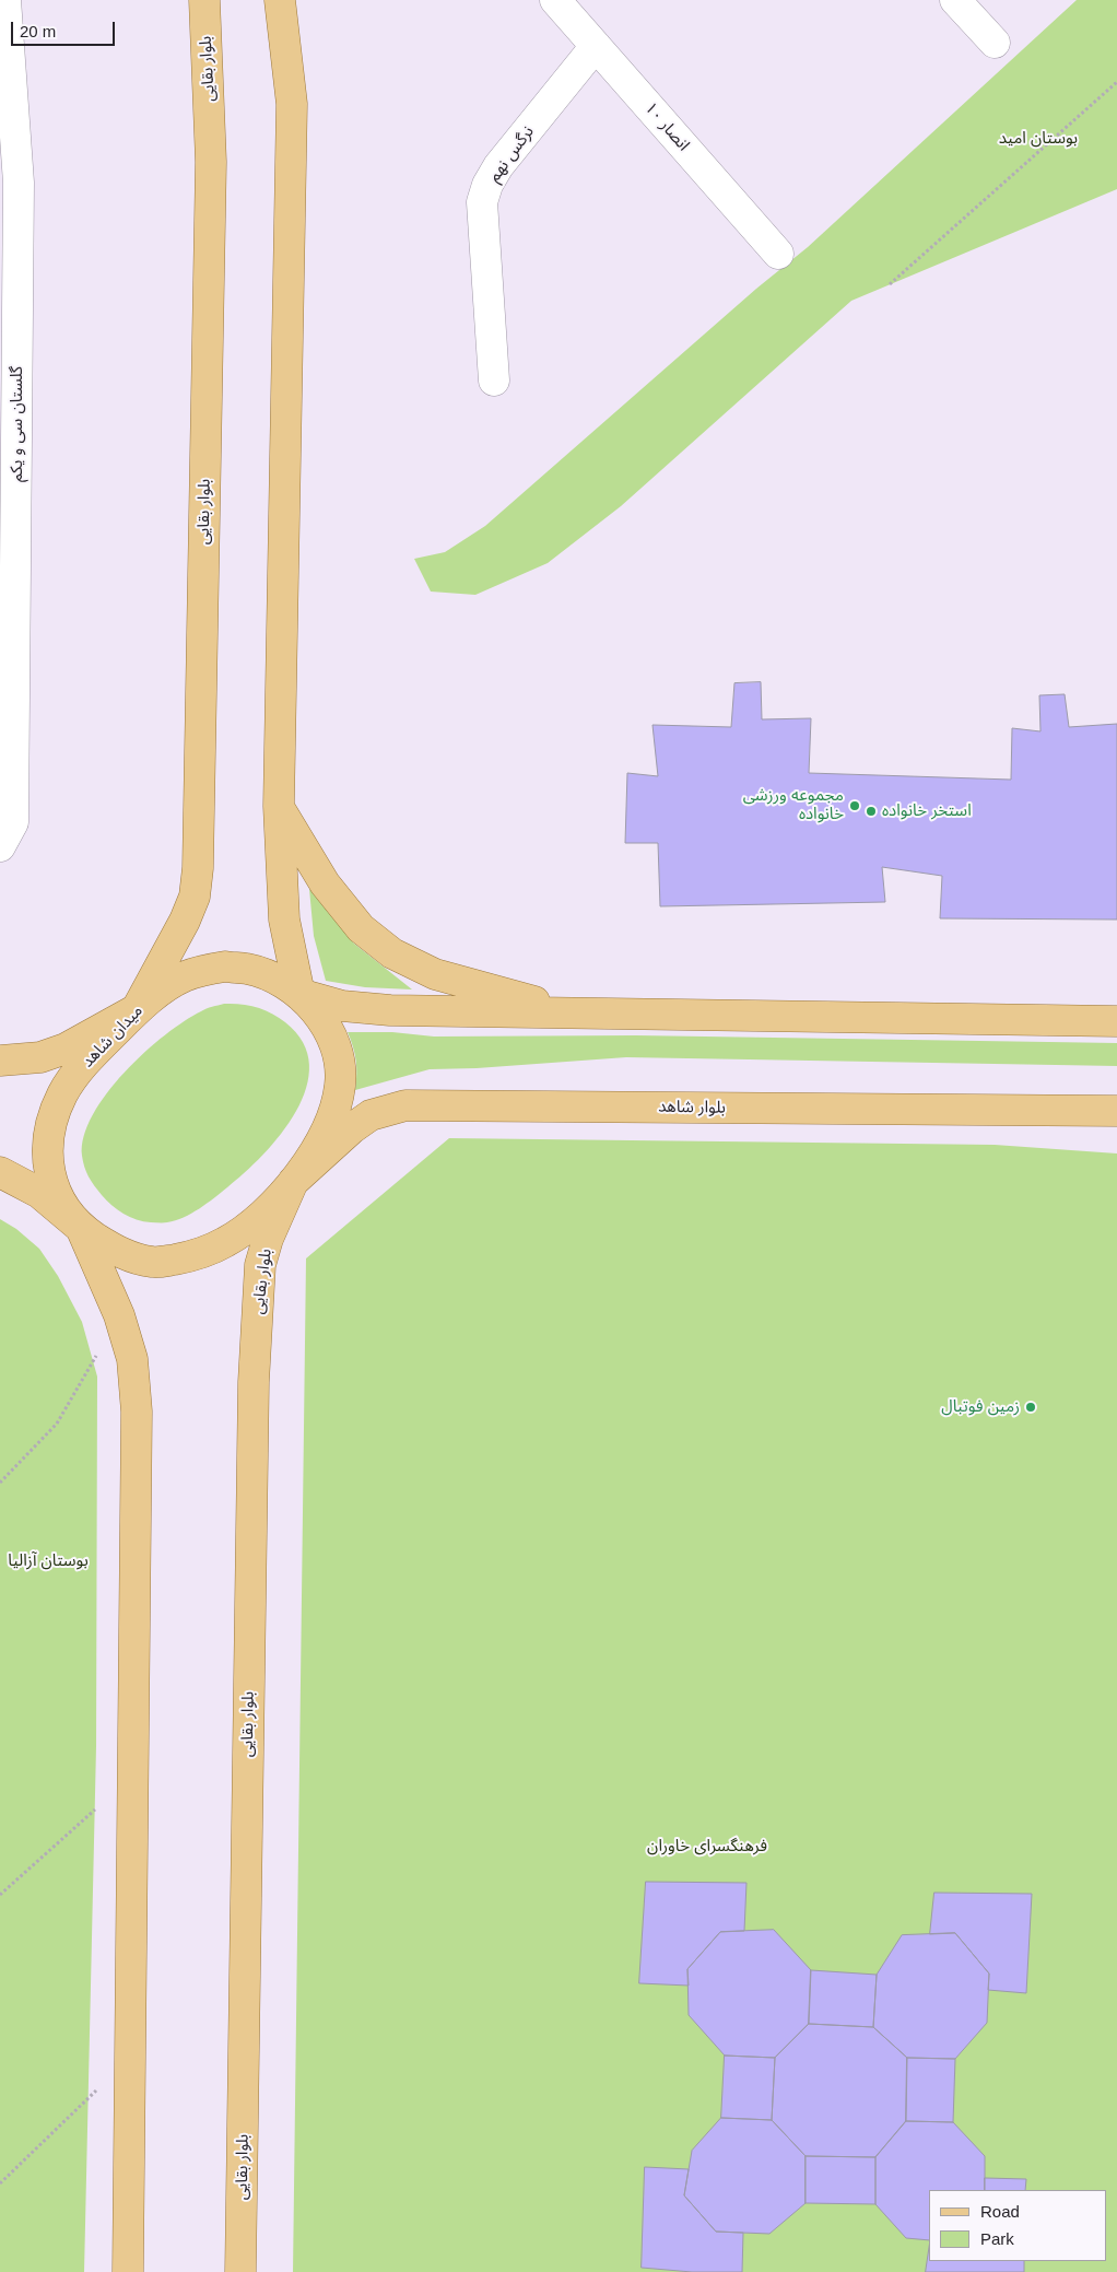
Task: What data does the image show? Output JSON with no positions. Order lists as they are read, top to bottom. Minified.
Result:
{"streets":{"main road":["بلوار بقایی","میدان شاهد","بلوار شاهد"],"street":["انصار ۱۰","نرگس نهم","گلستان سی و یکم"]},"crossings":[["بلوار بقایی","میدان شاهد"],["بلوار بقایی","بلوار شاهد"],["انصار ۱۰","نرگس نهم"],["میدان شاهد","بلوار شاهد"]],"parks":["بوستان امید","بوستان آزالیا","فرهنگسرای خاوران"],"places":["مجموعه ورزشی خانواده","استخر خانواده","زمین فوتبال"],"legend":["Road","Park"],"scale_bar":"20 m"}
